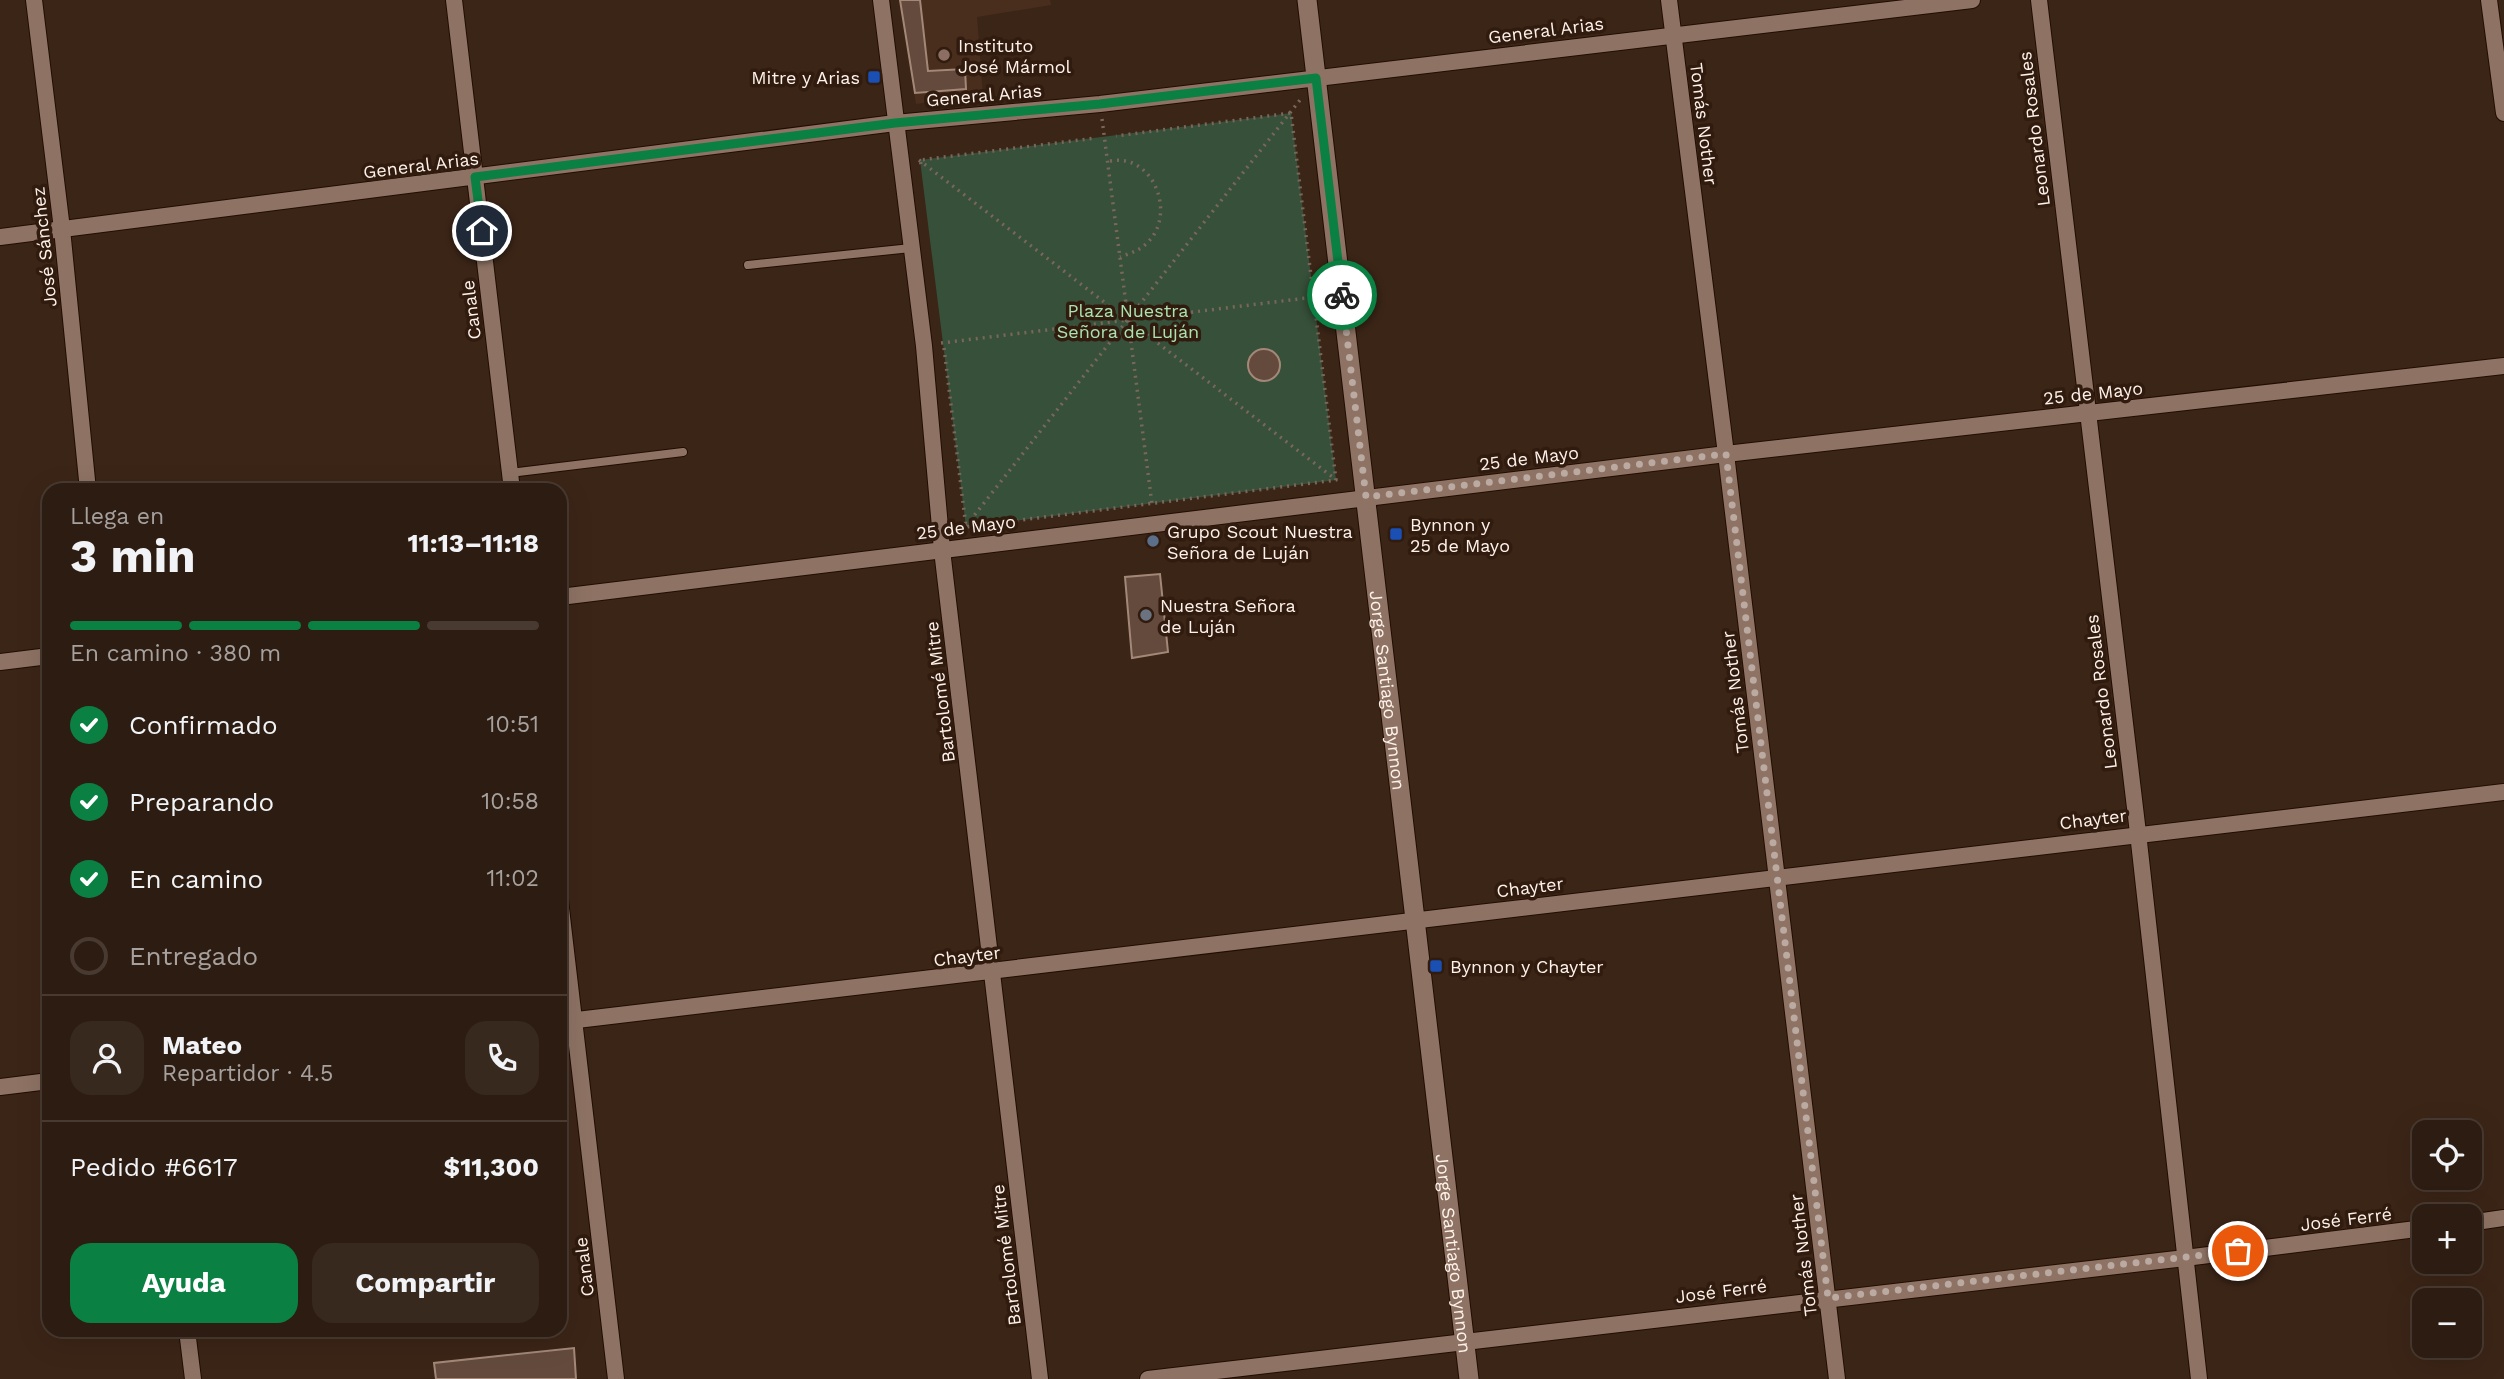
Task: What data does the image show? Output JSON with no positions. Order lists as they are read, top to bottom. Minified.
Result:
{"streets":{"street":["General Arias","Tomás Nother","Leonardo Rosales","José Sánchez","Canale","25 de Mayo","Jorge Santiago Bynnon","Bartolomé Mitre","Chayter","José Ferré"]},"crossings":[["General Arias","Tomás Nother"],["General Arias","José Sánchez"],["General Arias","Canale"],["General Arias","Jorge Santiago Bynnon"],["General Arias","Bartolomé Mitre"],["Tomás Nother","25 de Mayo"],["Tomás Nother","Chayter"],["Tomás Nother","José Ferré"],["Leonardo Rosales","25 de Mayo"],["Leonardo Rosales","Chayter"],["Leonardo Rosales","José Ferré"],["Canale","Chayter"],["25 de Mayo","Jorge Santiago Bynnon"],["25 de Mayo","Bartolomé Mitre"],["Jorge Santiago Bynnon","Chayter"],["Jorge Santiago Bynnon","José Ferré"],["Bartolomé Mitre","Chayter"]],"parks":["Plaza Nuestra Señora de Luján"],"places":{"other":["Instituto José Mármol","Grupo Scout Nuestra Señora de Luján","Nuestra Señora de Luján"],"transit":["Mitre y Arias","Bynnon y 25 de Mayo","Bynnon y Chayter"]},"page":{"heading":["3 min","Llega en","11:13–11:18"],"panel":["Mateo","Repartidor · 4.5","Pedido #6617","$11,300"],"bar":"En camino · 380 m","list":[["Confirmado","10:51"],["Preparando","10:58"],["En camino","11:02"],"Entregado"],"map_buttons":["+","−"],"buttons":["Ayuda","Compartir"]}}
